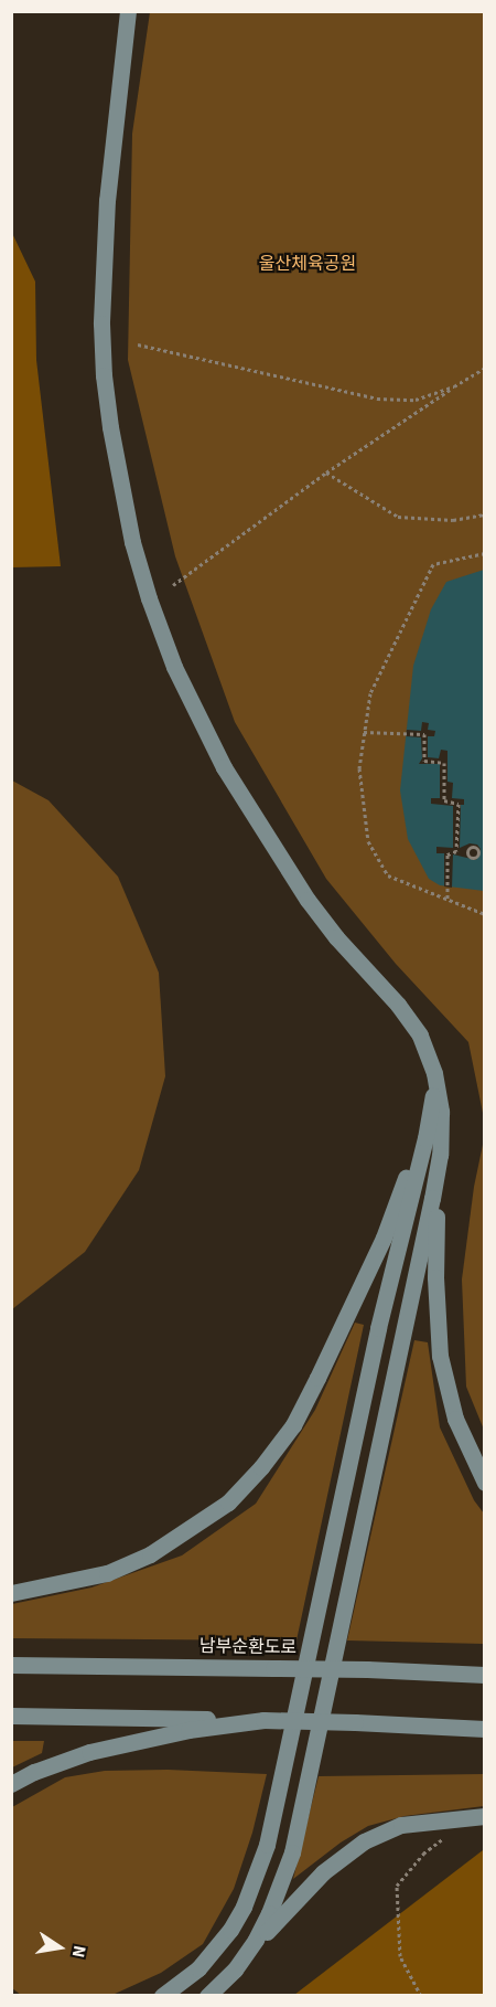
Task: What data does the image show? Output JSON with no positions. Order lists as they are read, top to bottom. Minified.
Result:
{"streets":{"main road":["남부순환도로"]},"parks":["울산체육공원"],"north":"right"}
